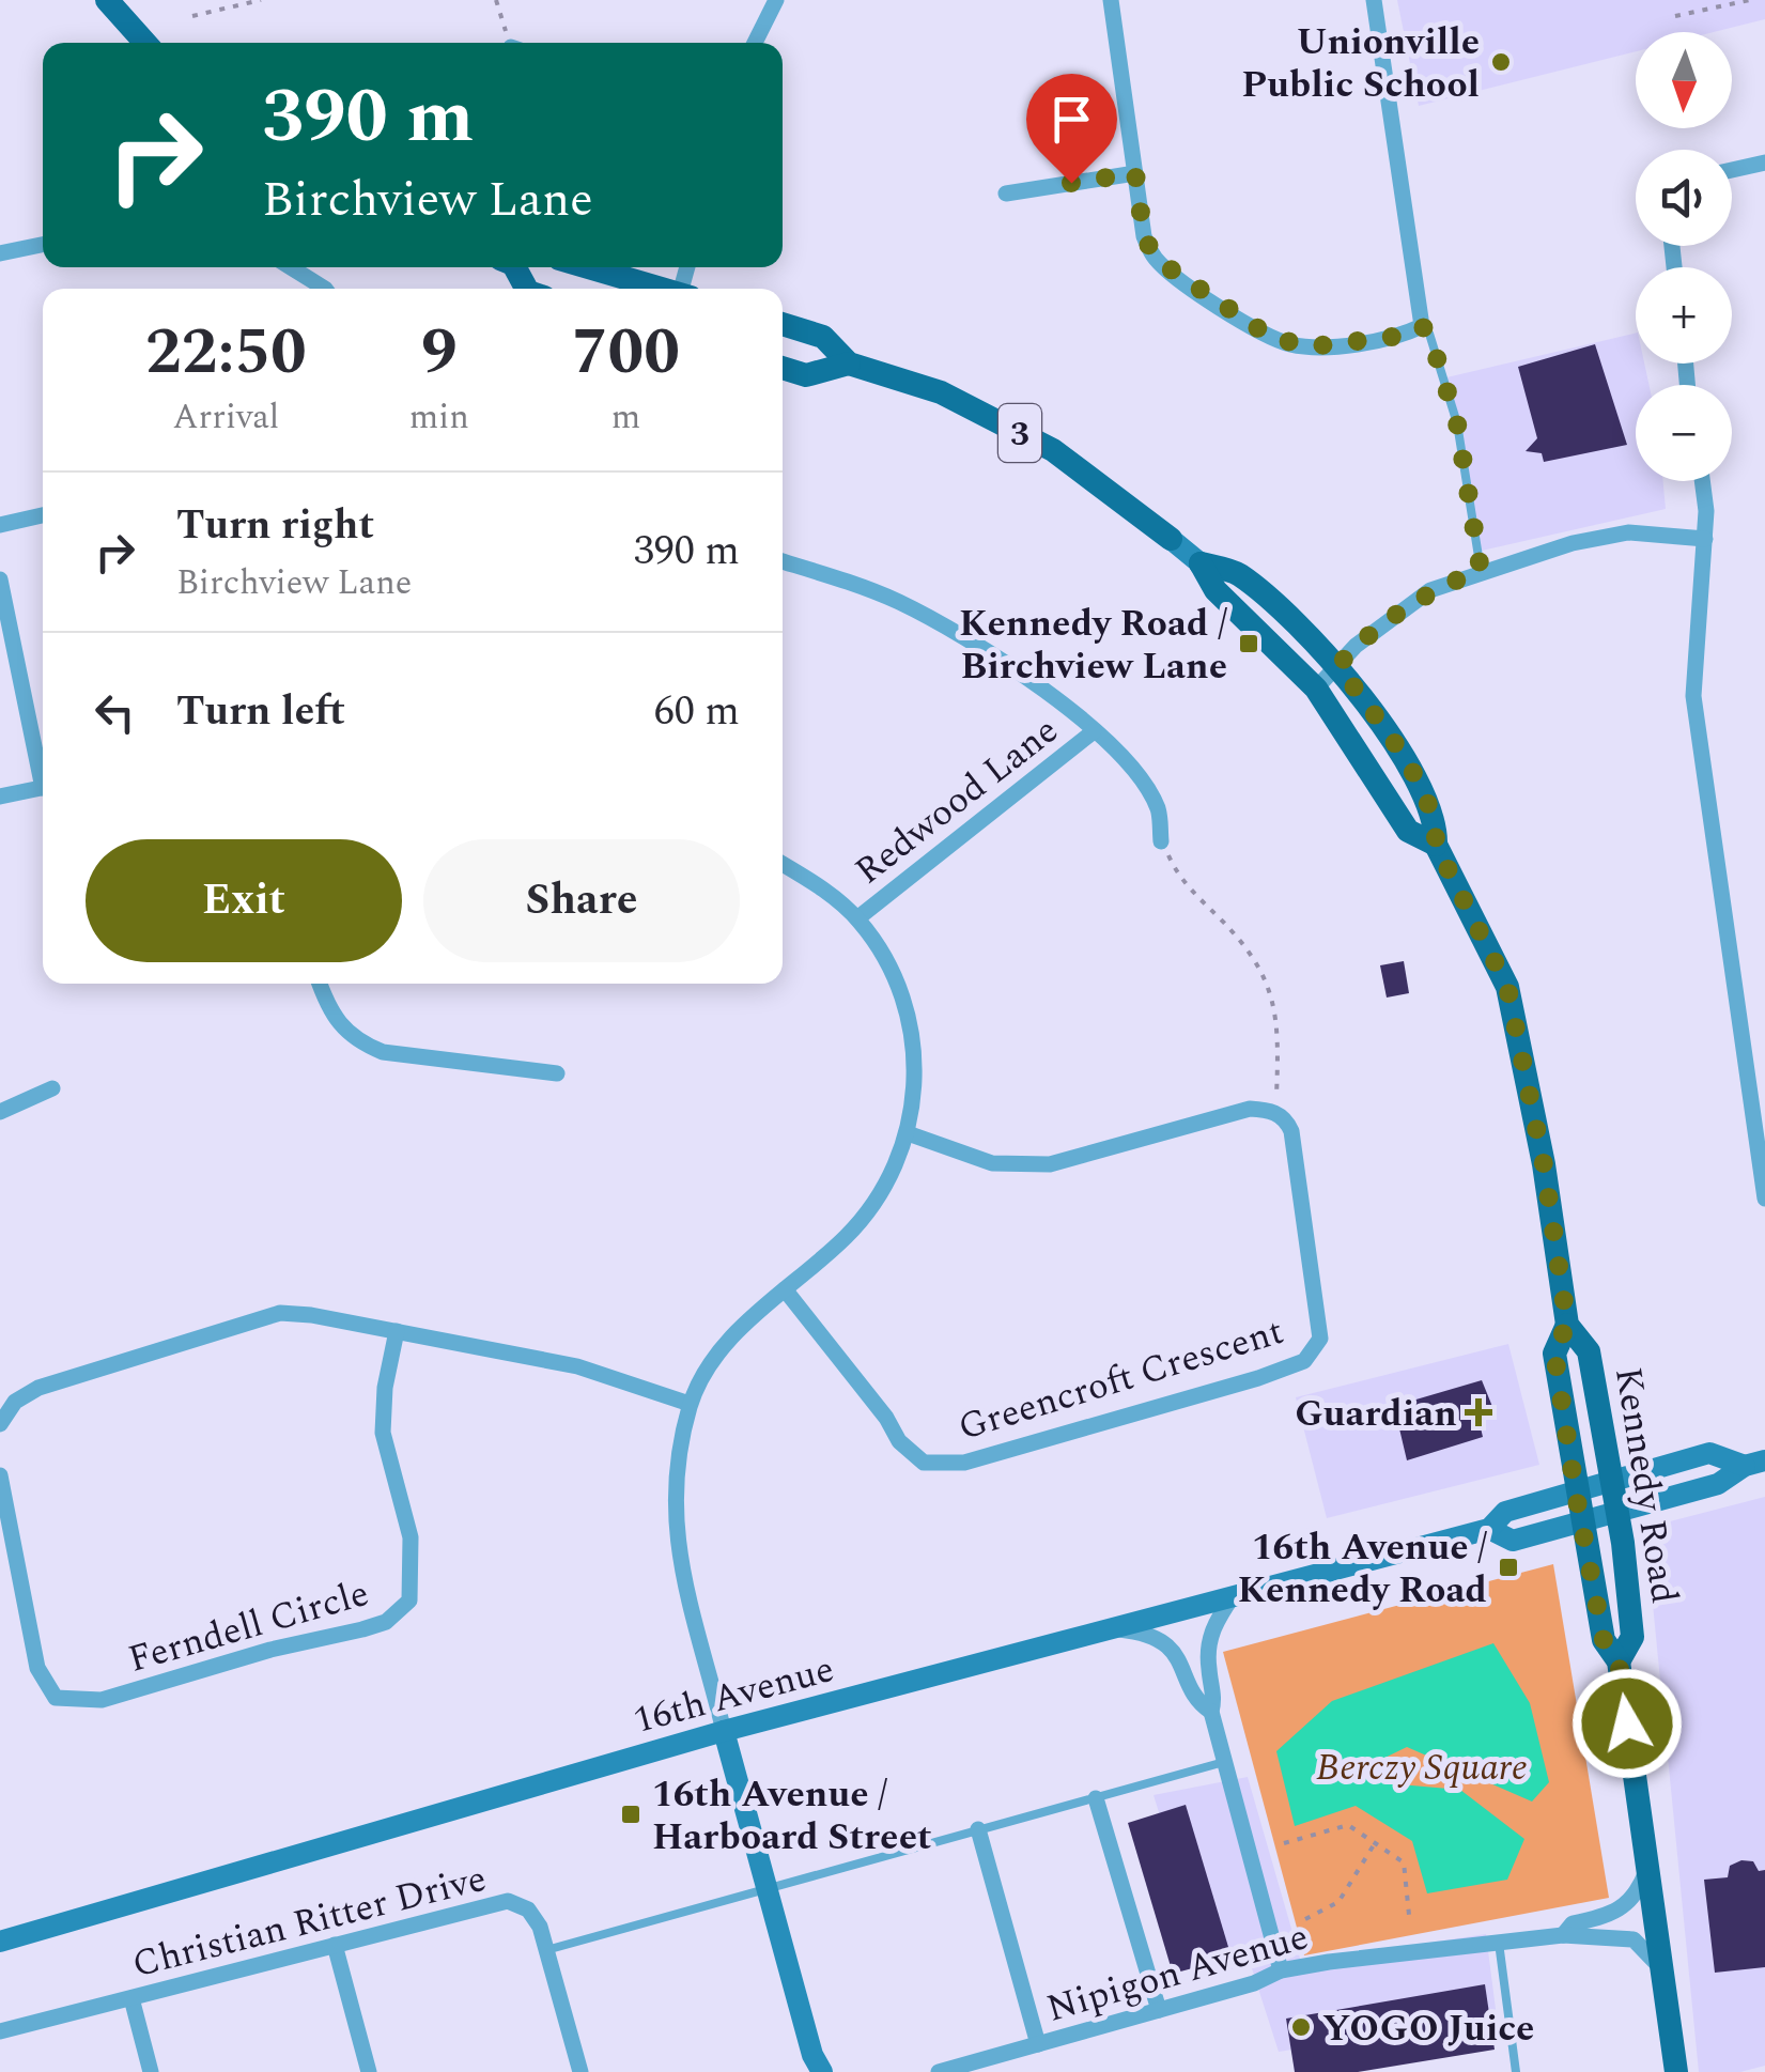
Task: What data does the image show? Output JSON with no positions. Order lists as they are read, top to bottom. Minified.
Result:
{"streets":{"main road":["3","Kennedy Road","16th Avenue"],"street":["Redwood Lane","Greencroft Crescent","Ferndell Circle","Christian Ritter Drive","Nipigon Avenue"]},"crossings":[["Kennedy Road","16th Avenue"],["Kennedy Road","Nipigon Avenue"]],"parks":["Berczy Square"],"places":{"other":["Unionville Public School","YOGO Juice"],"transit":["Kennedy Road / Birchview Lane","16th Avenue / Kennedy Road","16th Avenue / Harboard Street"],"health":["Guardian"]},"north":"bottom","page":{"map_buttons":["+","−"],"turn":["390 m","Birchview Lane"],"eta":["22:50","Arrival","9","min","700","m"],"list":[{"name":"Turn right","note":"Birchview Lane","value":"390 m"},{"name":"Turn left","value":"60 m"}],"buttons":["Exit","Share"]}}
